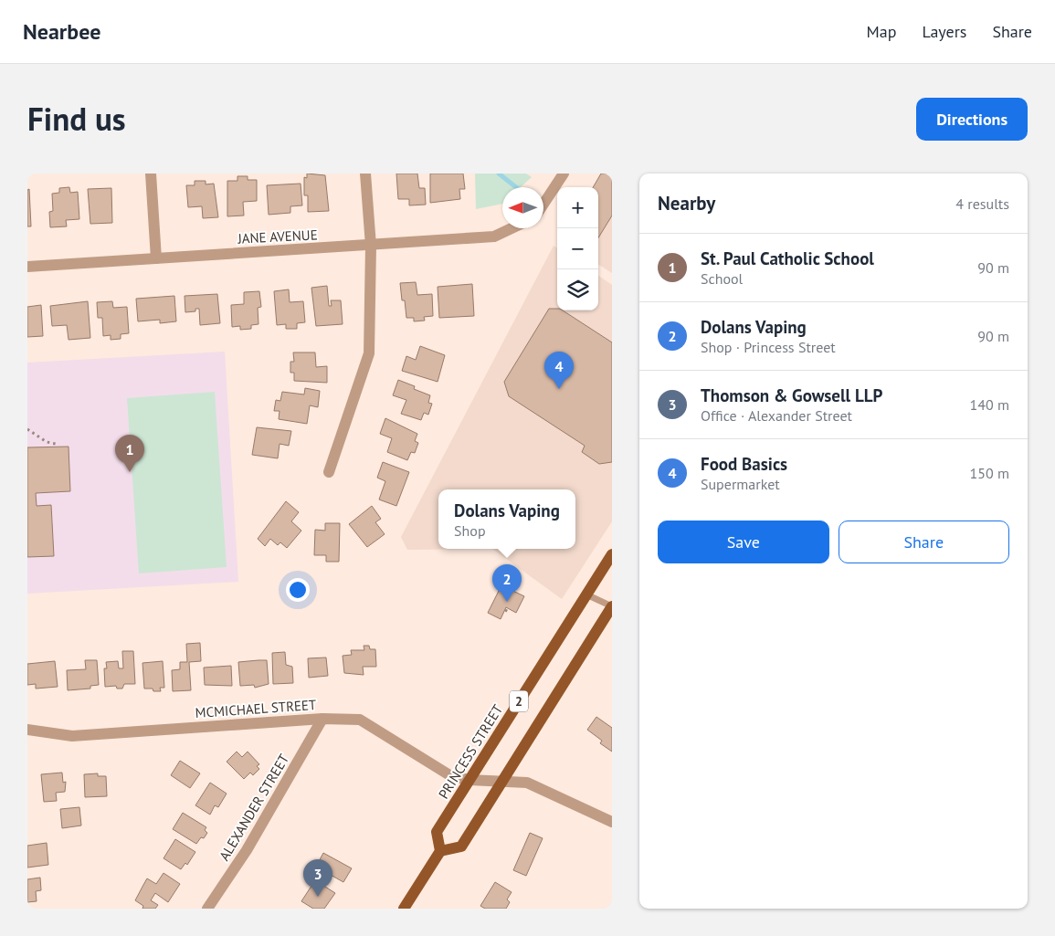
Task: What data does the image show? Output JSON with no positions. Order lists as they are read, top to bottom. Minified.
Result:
{"streets":{"main road":["2","PRINCESS STREET"],"street":["JANE AVENUE","MCMICHAEL STREET","ALEXANDER STREET"]},"crossings":[["2","MCMICHAEL STREET"],["2","PRINCESS STREET"],["MCMICHAEL STREET","PRINCESS STREET"],["MCMICHAEL STREET","ALEXANDER STREET"]],"north":"left","page":{"header":"Nearbee","nav":["Map","Layers","Share"],"title":"Find us","buttons":["Directions",["Save","Share"]],"heading":["Nearby","4 results"],"map_buttons":["+","−"],"list":[{"mark":"1","name":"St. Paul Catholic School","note":"School","value":"90 m"},{"mark":"2","name":"Dolans Vaping","note":"Shop · Princess Street","value":"90 m"},{"mark":"3","name":"Thomson & Gowsell LLP","note":"Office · Alexander Street","value":"140 m"},{"mark":"4","name":"Food Basics","note":"Supermarket","value":"150 m"}],"pins":["4","1","2","3"],"popup":["Dolans Vaping","Shop"]}}
